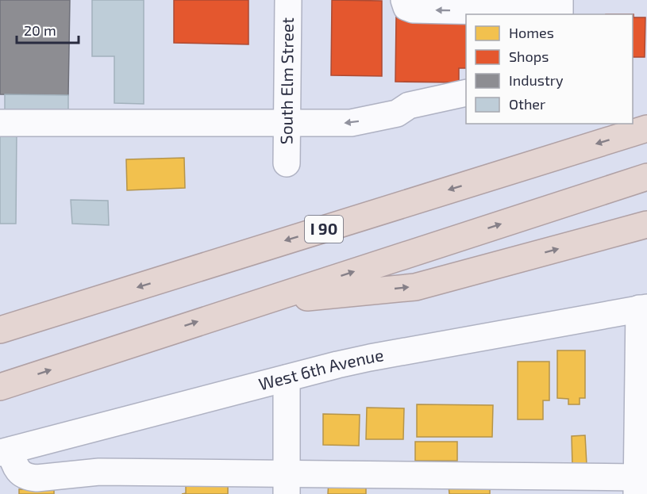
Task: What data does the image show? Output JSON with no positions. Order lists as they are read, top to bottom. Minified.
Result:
{"streets":{"highway":["I 90"],"street":["South Elm Street","West 6th Avenue"]},"legend":["Homes","Shops","Industry","Other"],"scale_bar":"20 m"}
